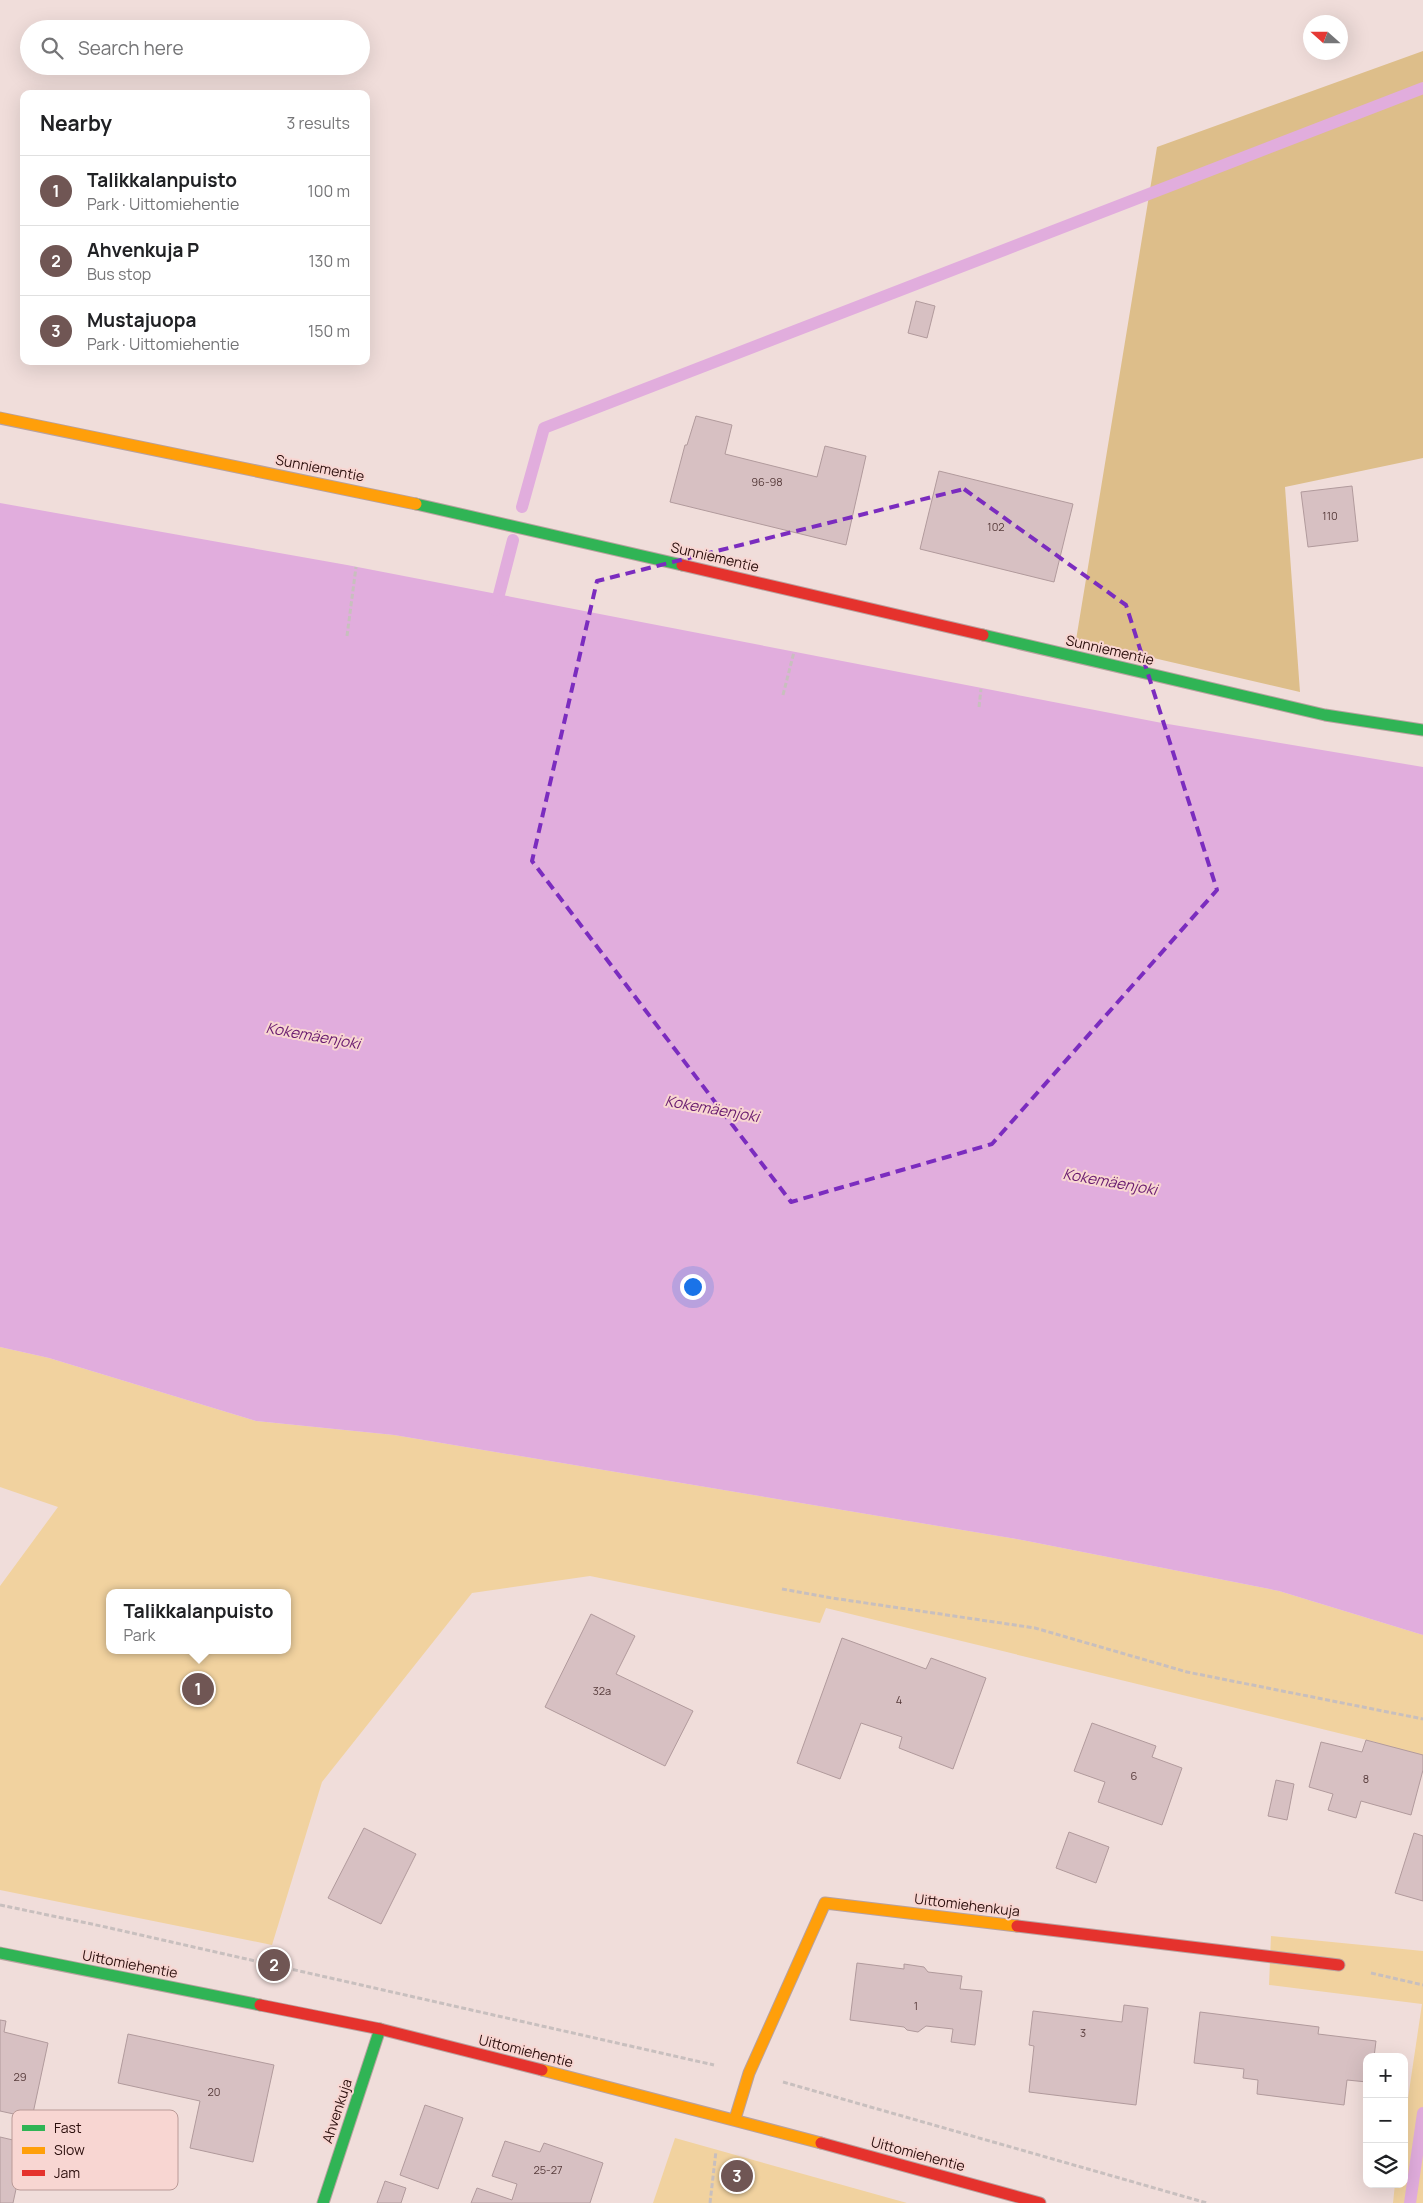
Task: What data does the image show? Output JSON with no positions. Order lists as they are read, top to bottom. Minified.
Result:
{"streets":{"street":["Sunniementie","Uittomiehenkuja","Uittomiehentie","Ahvenkuja"]},"crossings":[["Uittomiehenkuja","Uittomiehentie"],["Uittomiehentie","Ahvenkuja"]],"water":["Kokemäenjoki"],"house_numbers":["96-98","110","102","32a","4","6","8","1","3","29","20","25-27"],"legend":["Fast","Slow","Jam"],"north":"left","page":{"search":"Search here","heading":["Nearby","3 results"],"list":[{"mark":"1","name":"Talikkalanpuisto","note":"Park · Uittomiehentie","value":"100 m"},{"mark":"2","name":"Ahvenkuja P","note":"Bus stop","value":"130 m"},{"mark":"3","name":"Mustajuopa","note":"Park · Uittomiehentie","value":"150 m"}],"popup":["Talikkalanpuisto","Park"],"pins":["1","2","3"],"map_buttons":["+","−"]}}
